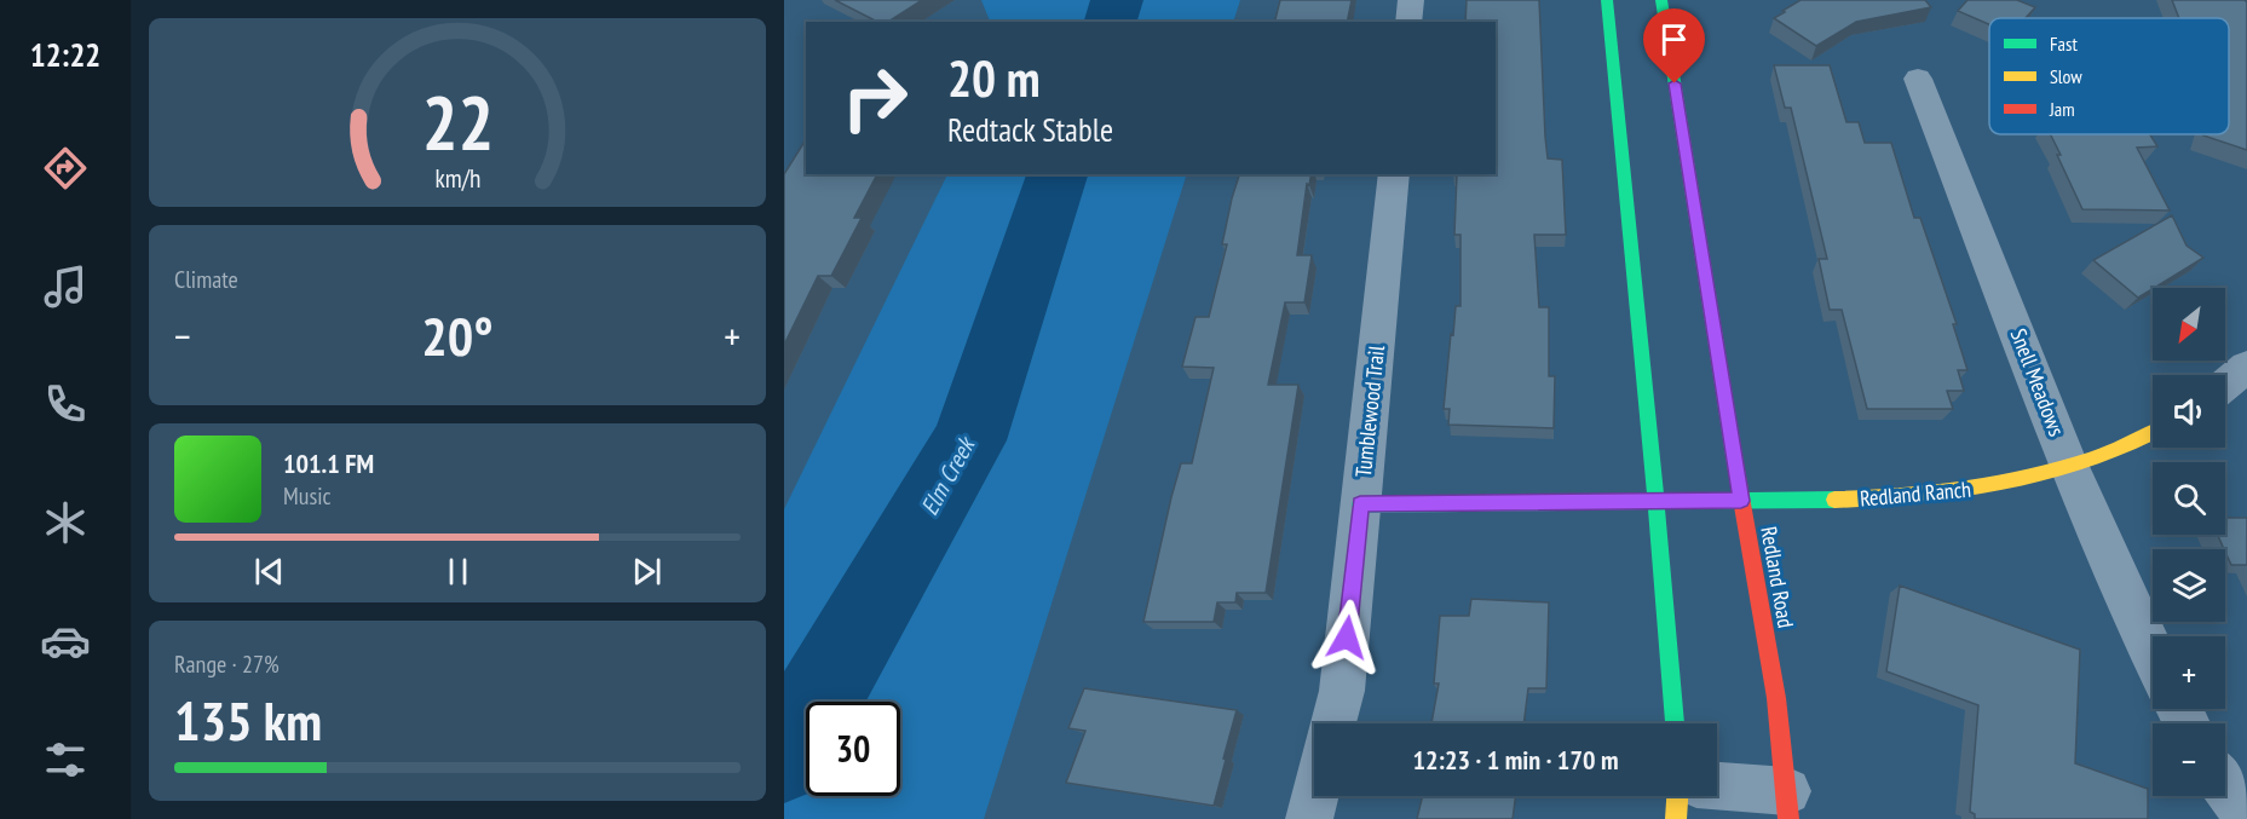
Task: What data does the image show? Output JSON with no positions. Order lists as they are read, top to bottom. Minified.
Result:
{"streets":{"main road":["Redland Ranch","Redland Road"],"street":["Snell Meadows","Tumblewood Trail"]},"crossings":[["Snell Meadows","Redland Ranch"],["Tumblewood Trail","Redland Ranch"],["Redland Ranch","Redland Road"]],"water":["Elm Creek"],"legend":["Fast","Slow","Jam"],"north":"bottom left","page":{"tabs":"12:22","turn":["20 m","Redtack Stable"],"tile":["Climate",["Range · 27%","135 km"]],"map_buttons":["+","−"],"heat":["−","20°","+"],"song":["101.1 FM","Music"],"limit":"30","trip":"12:23 · 1 min · 170 m","gauge":["22","km/h"]}}
